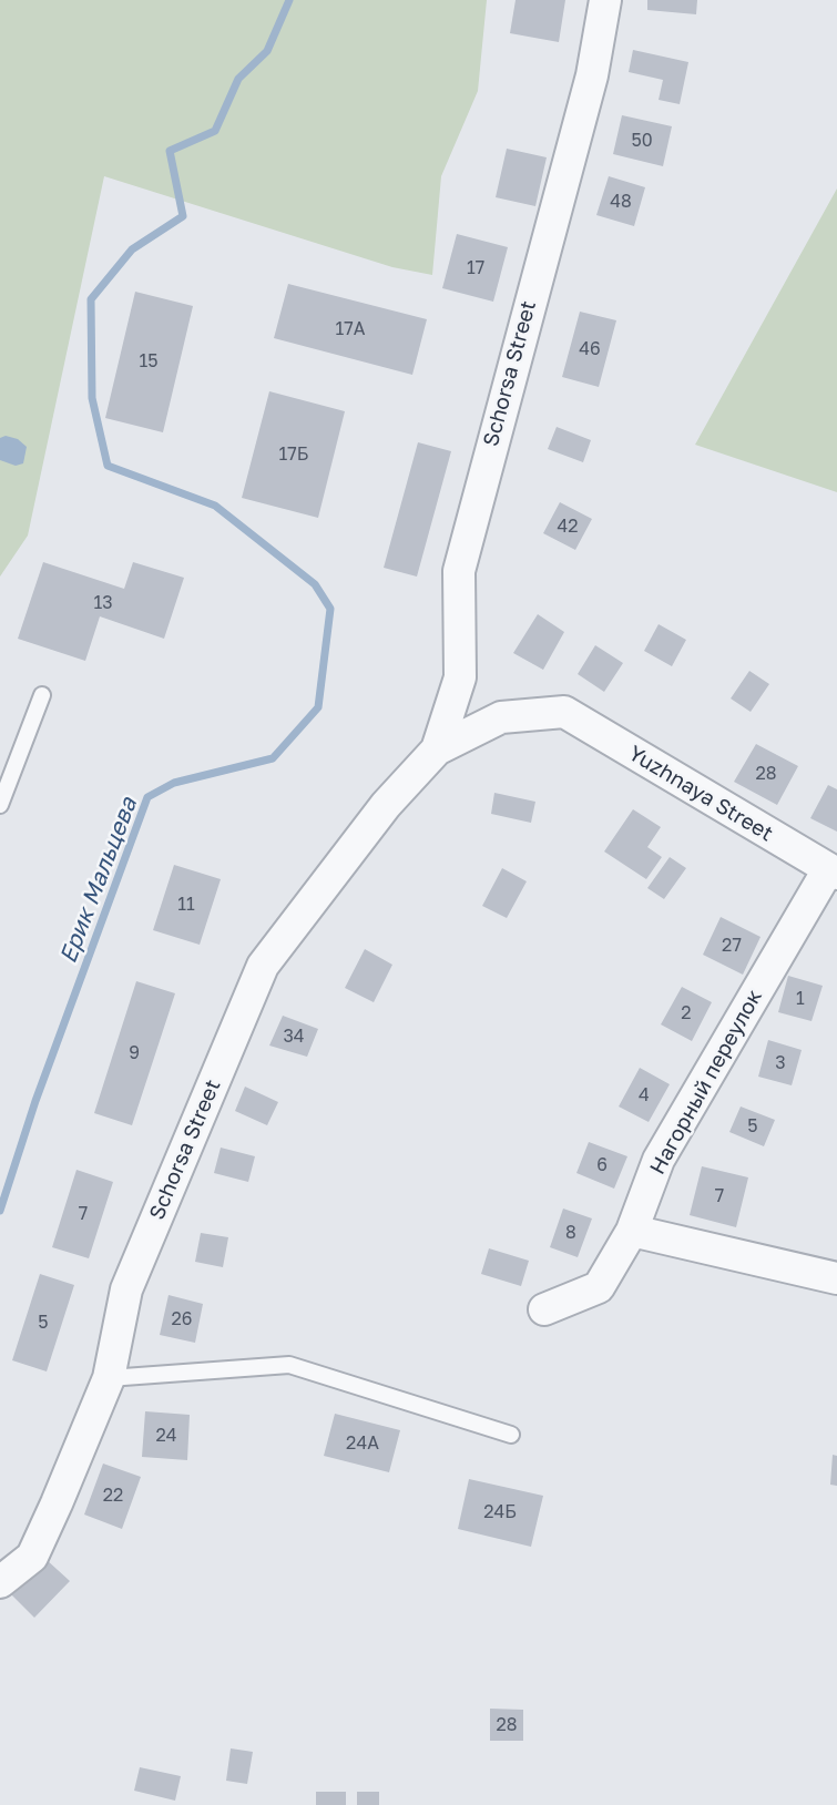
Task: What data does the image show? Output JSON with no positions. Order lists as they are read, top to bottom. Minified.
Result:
{"streets":{"street":["Schorsa Street","Yuzhnaya Street","Нагорный переулок"]},"crossings":[["Schorsa Street","Yuzhnaya Street"],["Yuzhnaya Street","Нагорный переулок"]],"water":["Ерик Мальцева"],"house_numbers":["50","48","17","17А","46","15","17Б","42","13","28","11","27","1","2","34","9","3","4","5","6","7","7","8","26","5","24","24А","22","24Б","28"]}
